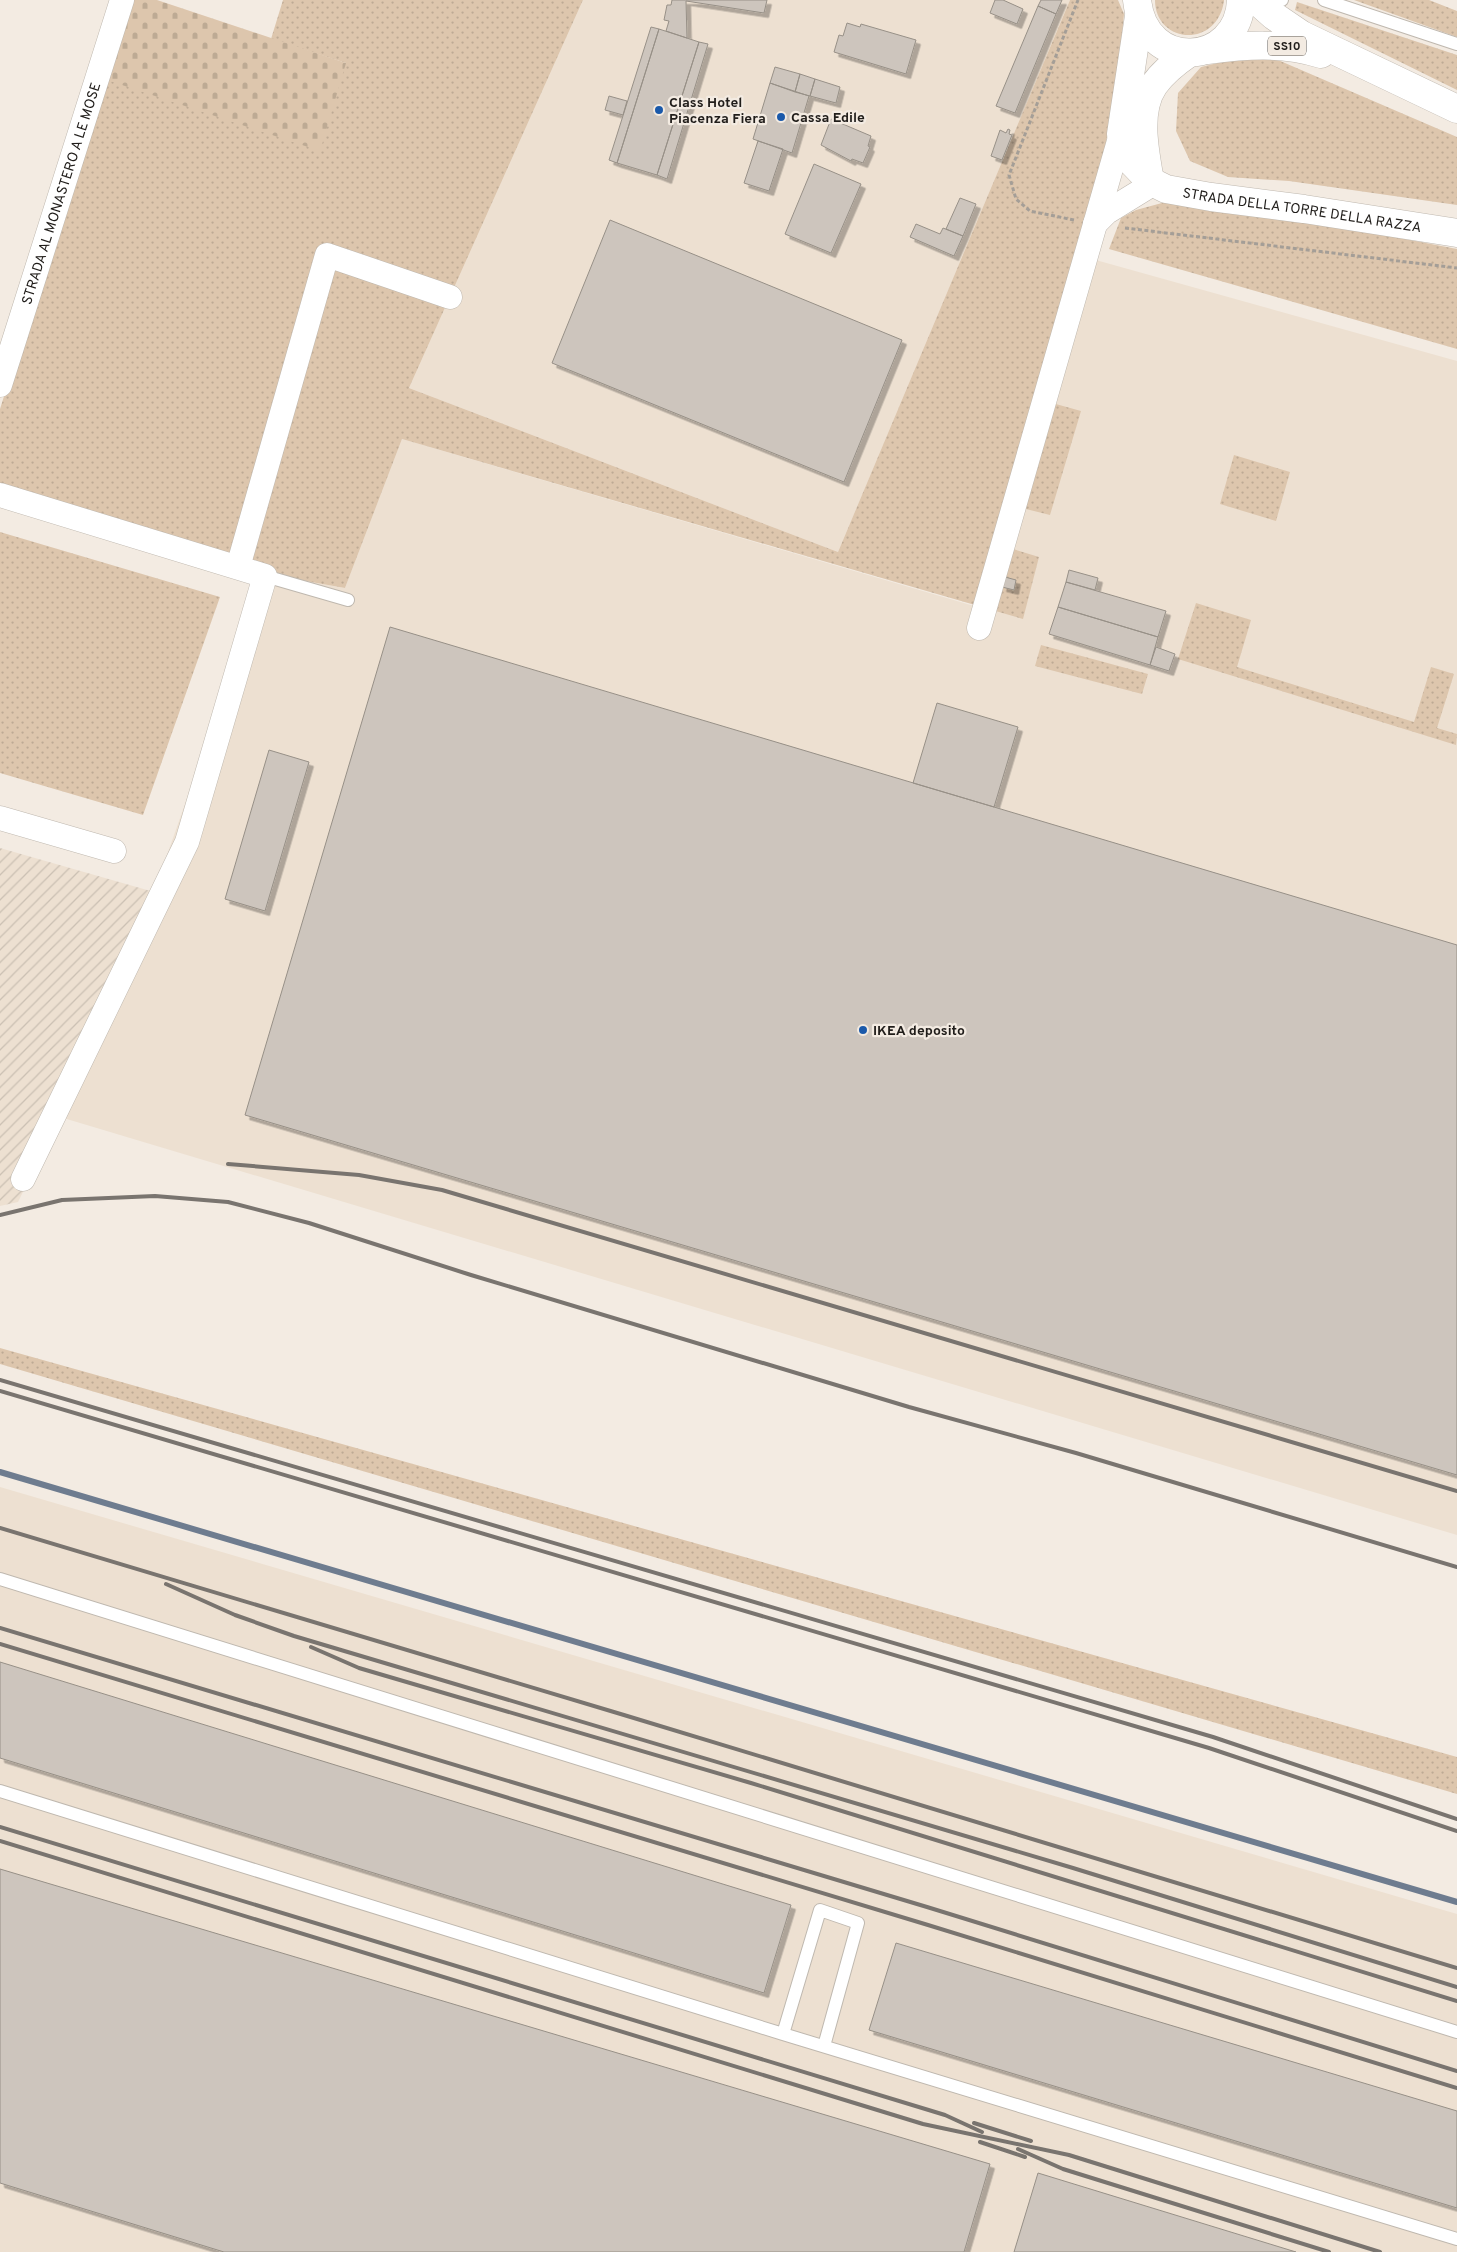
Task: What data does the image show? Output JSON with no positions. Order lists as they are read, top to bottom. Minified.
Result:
{"streets":{"street":["SS10","STRADA AL MONASTERO A LE MOSE","STRADA DELLA TORRE DELLA RAZZA"]},"places":["Class Hotel Piacenza Fiera","Cassa Edile","IKEA deposito"]}
